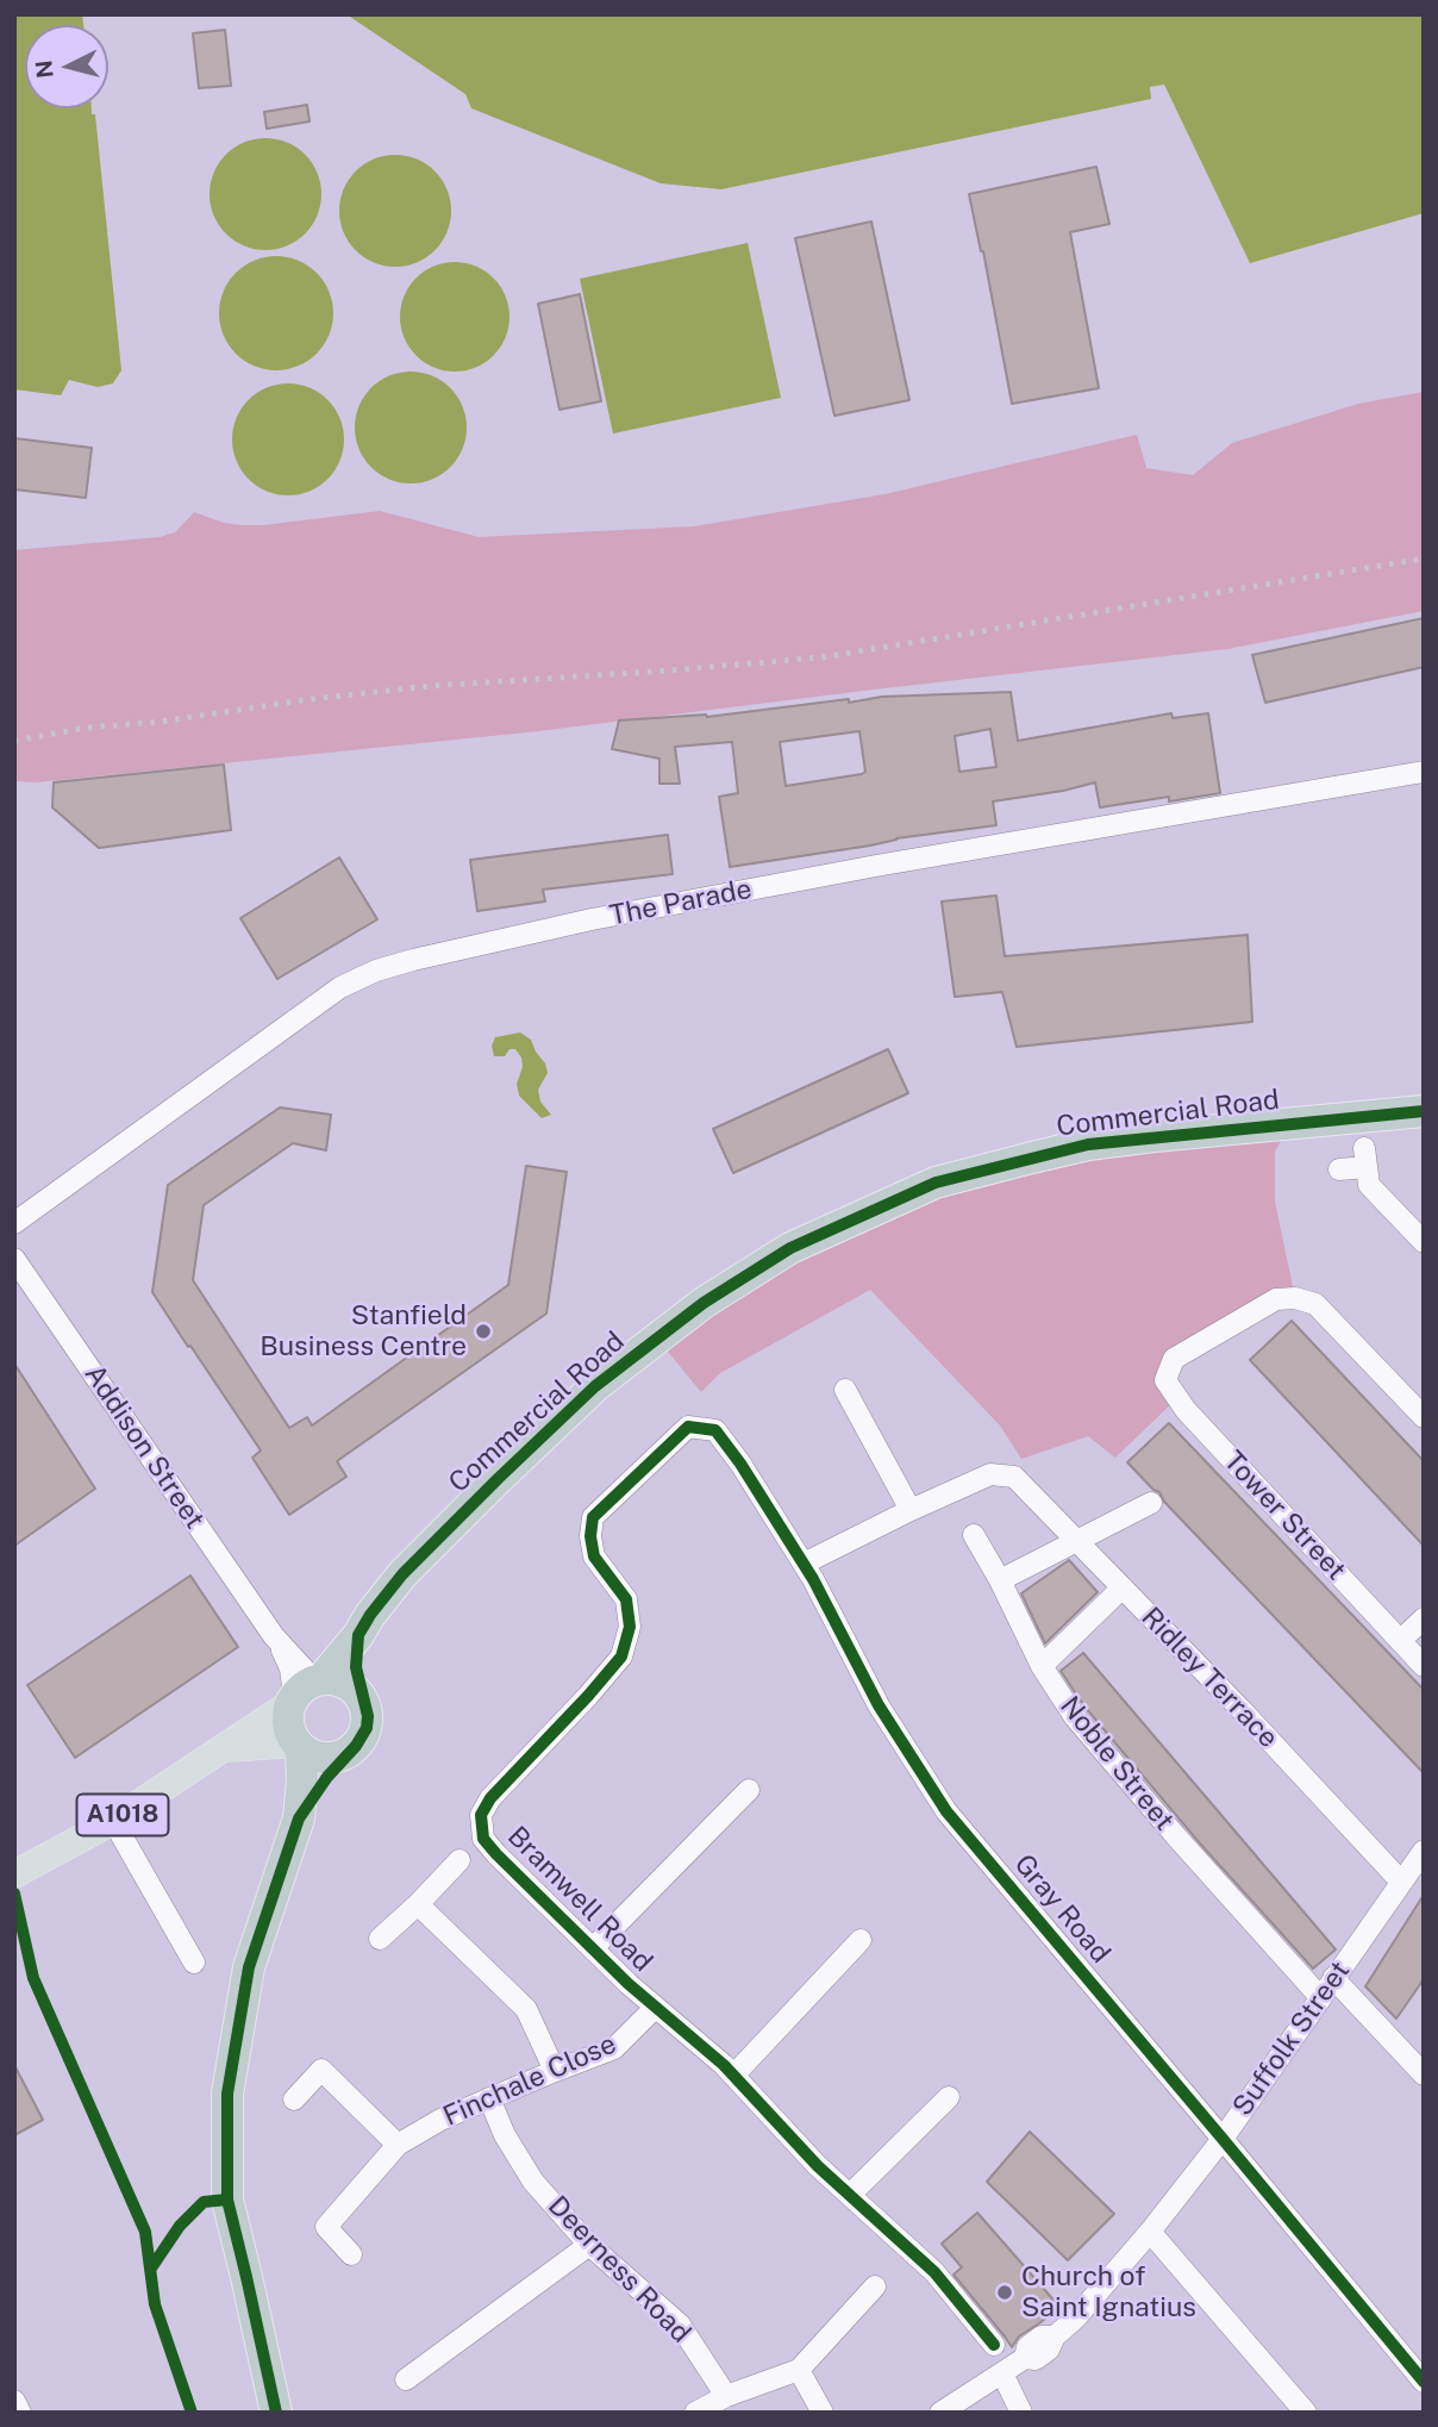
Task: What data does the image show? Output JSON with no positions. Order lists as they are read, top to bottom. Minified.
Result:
{"streets":{"highway":["Commercial Road","A1018"],"street":["The Parade","Addison Street","Tower Street","Ridley Terrace","Noble Street","Bramwell Road","Gray Road","Suffolk Street","Finchale Close","Deerness Road"]},"crossings":[["Commercial Road","Addison Street"],["Commercial Road","A1018"],["Addison Street","A1018"],["Ridley Terrace","Suffolk Street"],["Noble Street","Suffolk Street"],["Bramwell Road","Gray Road"],["Bramwell Road","Finchale Close"],["Gray Road","Suffolk Street"],["Finchale Close","Deerness Road"]],"places":["Stanfield Business Centre","Church of Saint Ignatius"],"north":"left"}
